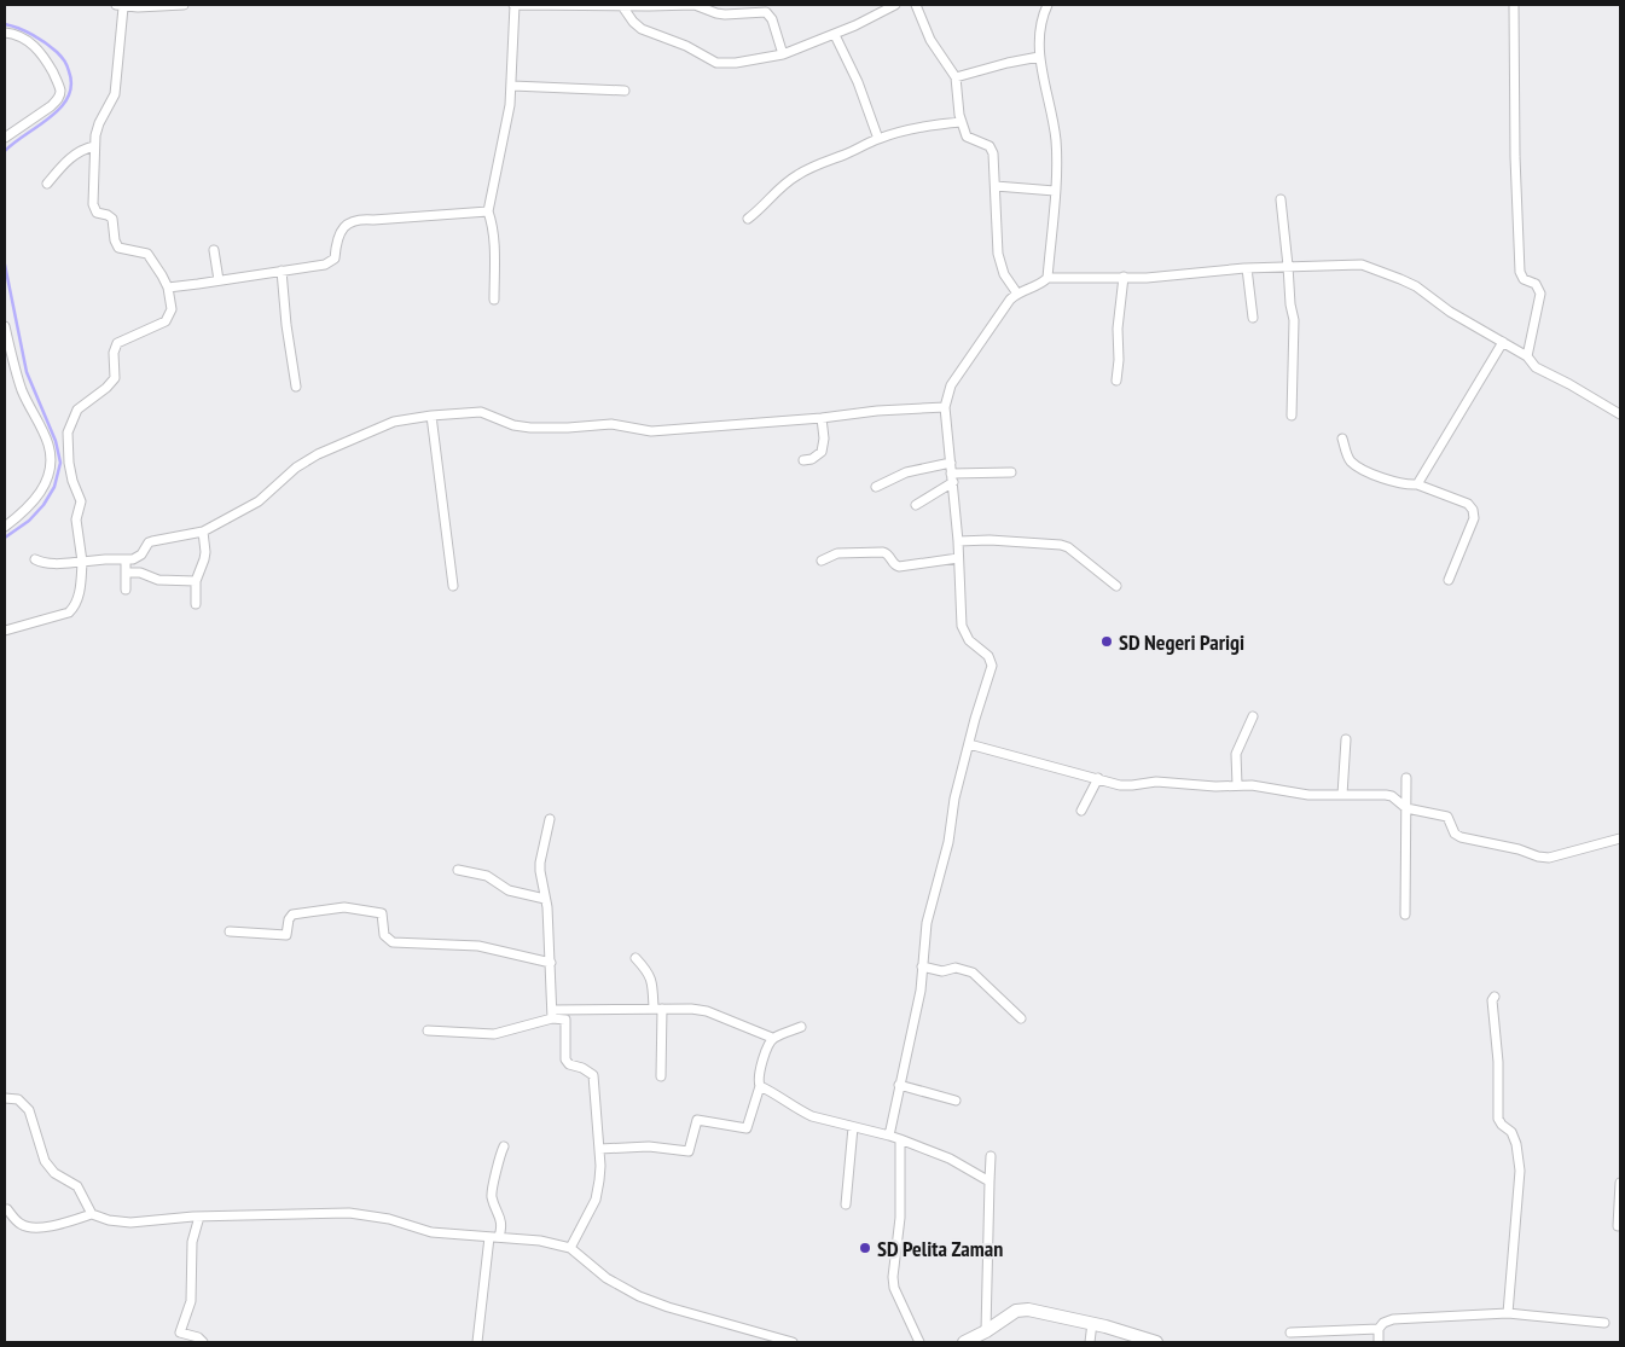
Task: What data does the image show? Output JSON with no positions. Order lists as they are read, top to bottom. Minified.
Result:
{"places":["SD Negeri Parigi","SD Pelita Zaman"]}
